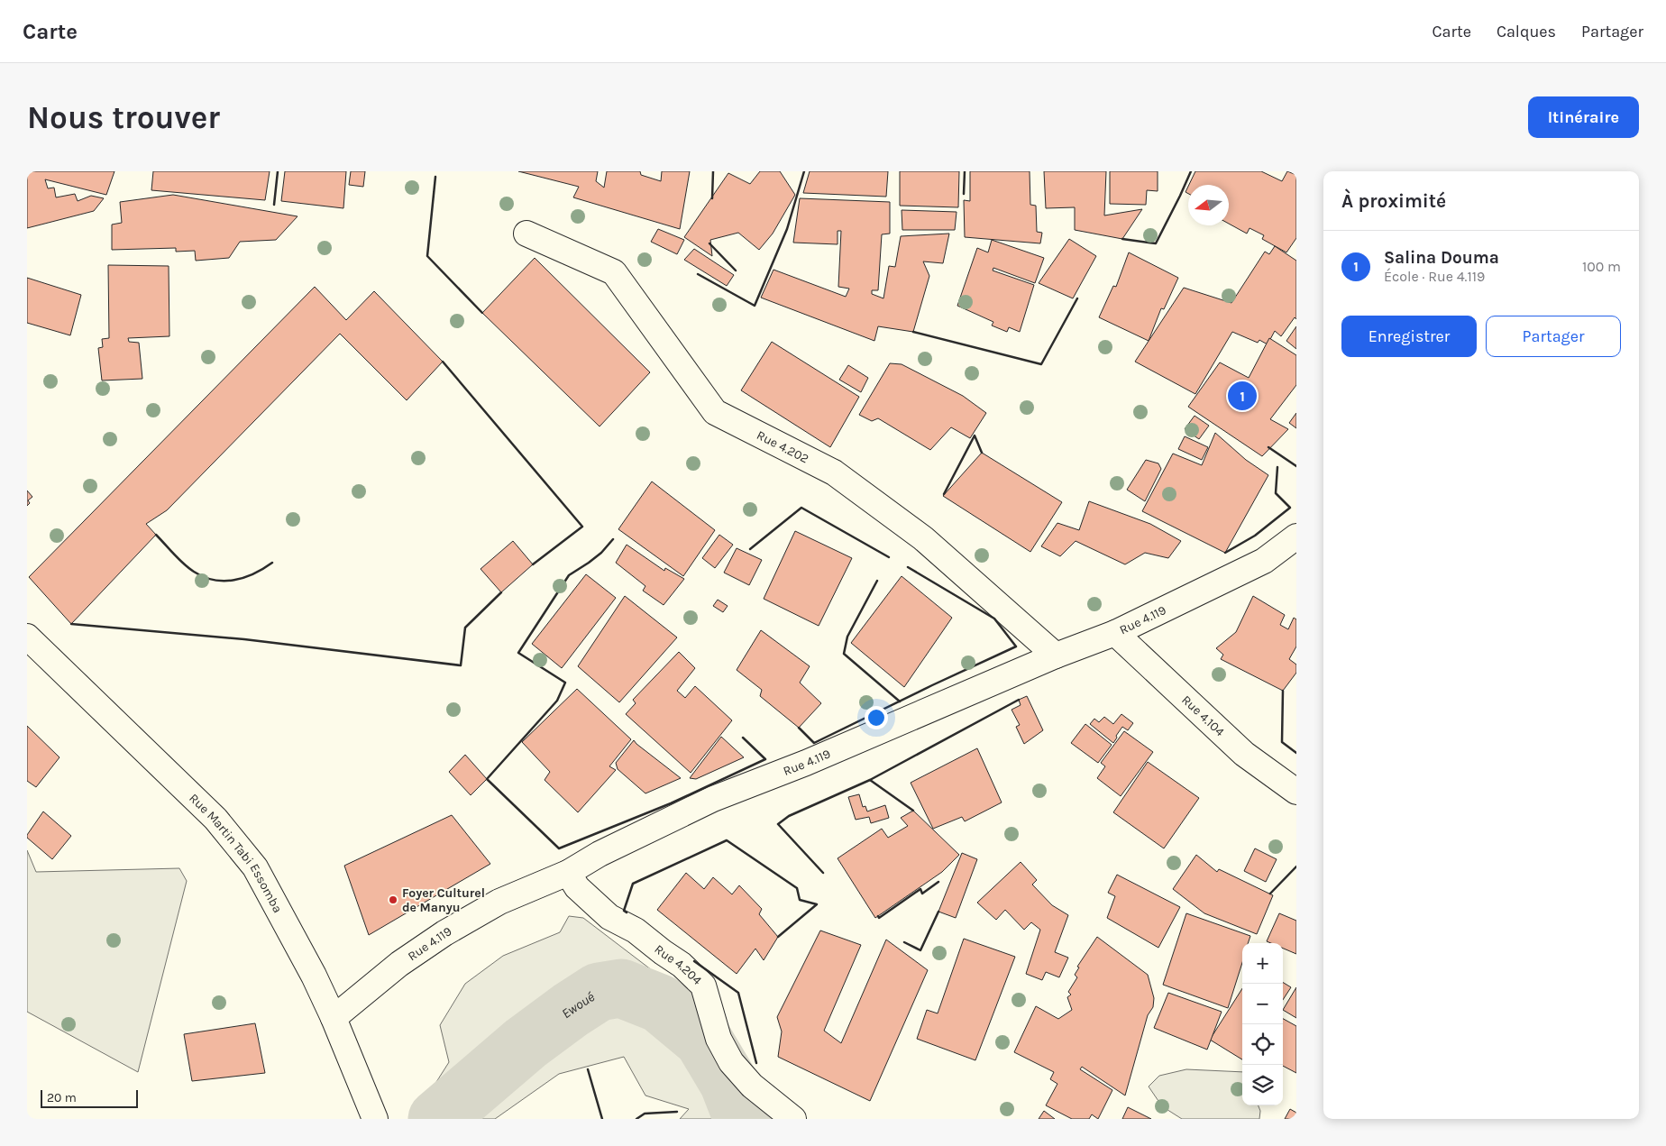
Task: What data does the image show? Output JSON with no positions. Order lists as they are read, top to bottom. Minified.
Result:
{"streets":{"street":["Rue 4.202","Rue 4.119","Rue 4.104","Rue Martin Tabi Essomba","Rue 4.204"]},"crossings":[["Rue 4.202","Rue 4.119"],["Rue 4.119","Rue 4.104"],["Rue 4.119","Rue Martin Tabi Essomba"],["Rue 4.119","Rue 4.204"]],"water":["Ewoué"],"places":["Foyer Culturel de Manyu"],"scale_bar":"20 m","north":"left","page":{"header":"Carte","nav":["Carte","Calques","Partager"],"buttons":["Itinéraire",["Enregistrer","Partager"]],"title":"Nous trouver","heading":"À proximité","list":[{"mark":"1","name":"Salina Douma","note":"École · Rue 4.119","value":"100 m"}],"pins":"1","map_buttons":["+","−"],"scale":"20 m"}}
